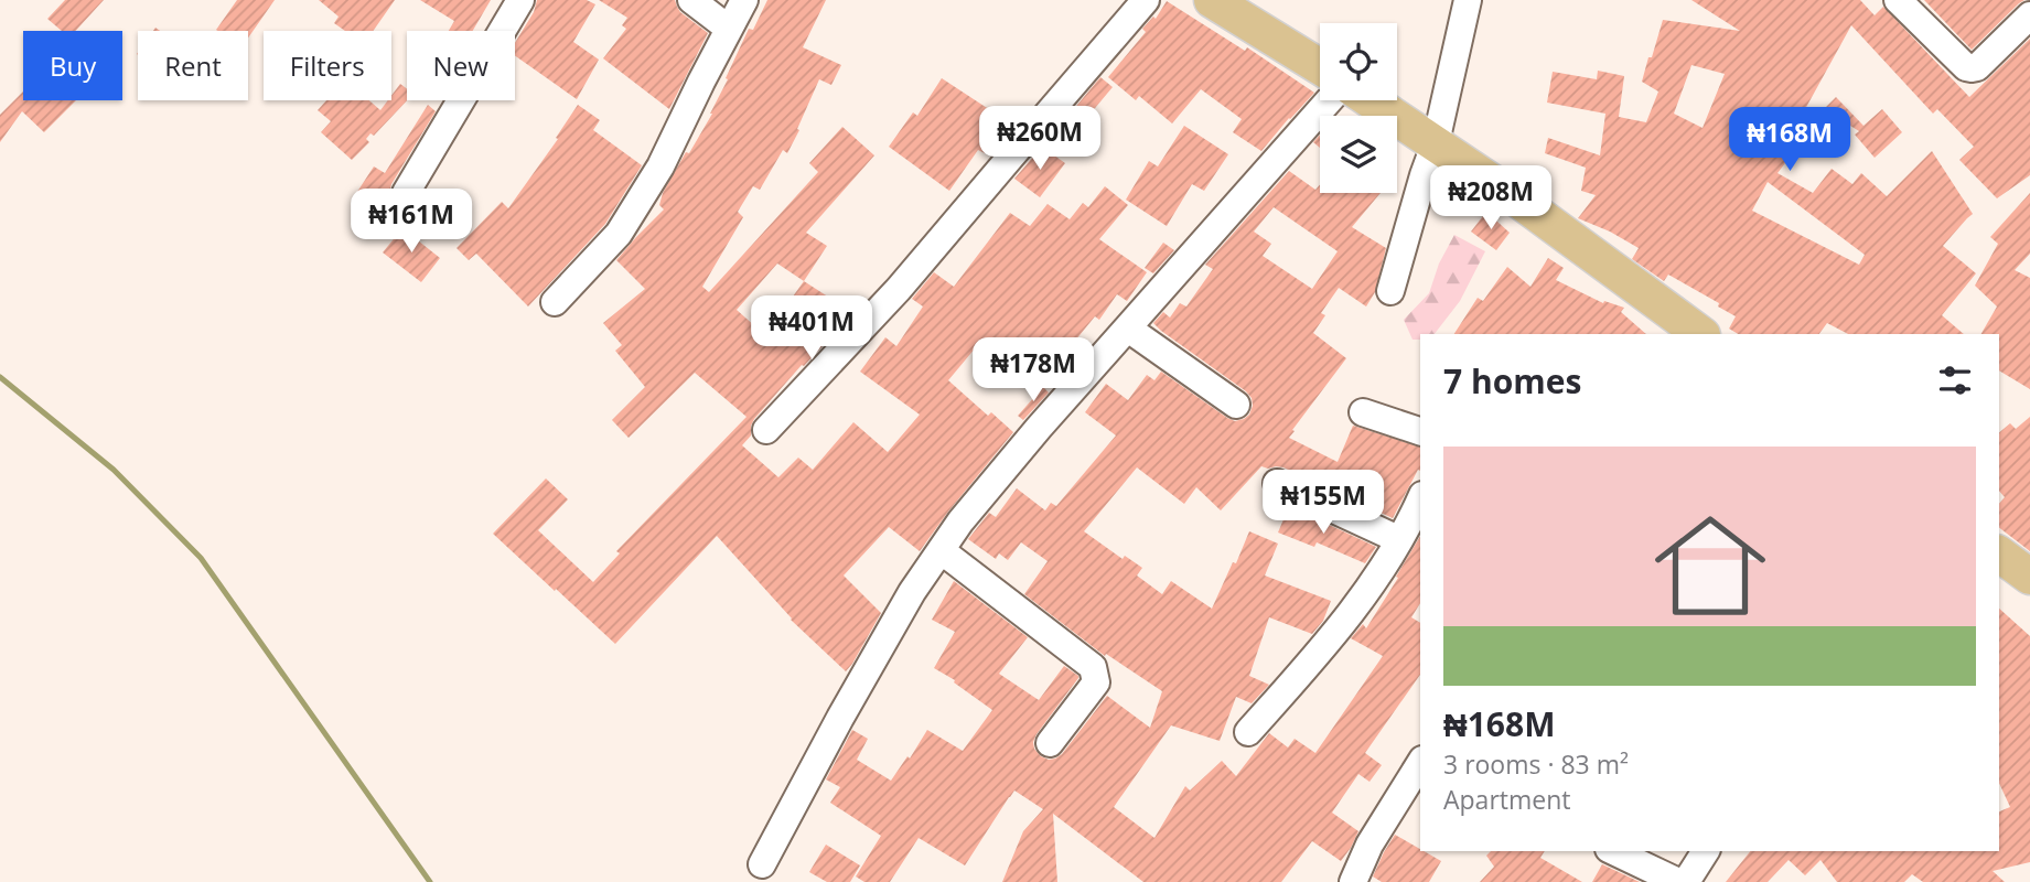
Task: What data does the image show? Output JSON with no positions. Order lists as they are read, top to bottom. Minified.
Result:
{"page":{"chip":["Buy","Rent","Filters","New"],"price":["₦260M","₦168M","₦208M","₦161M","₦401M","₦178M","₦155M"],"heading":"7 homes","list":[{"name":"₦168M","note":"3 rooms · 83 m² · Apartment"}]}}
